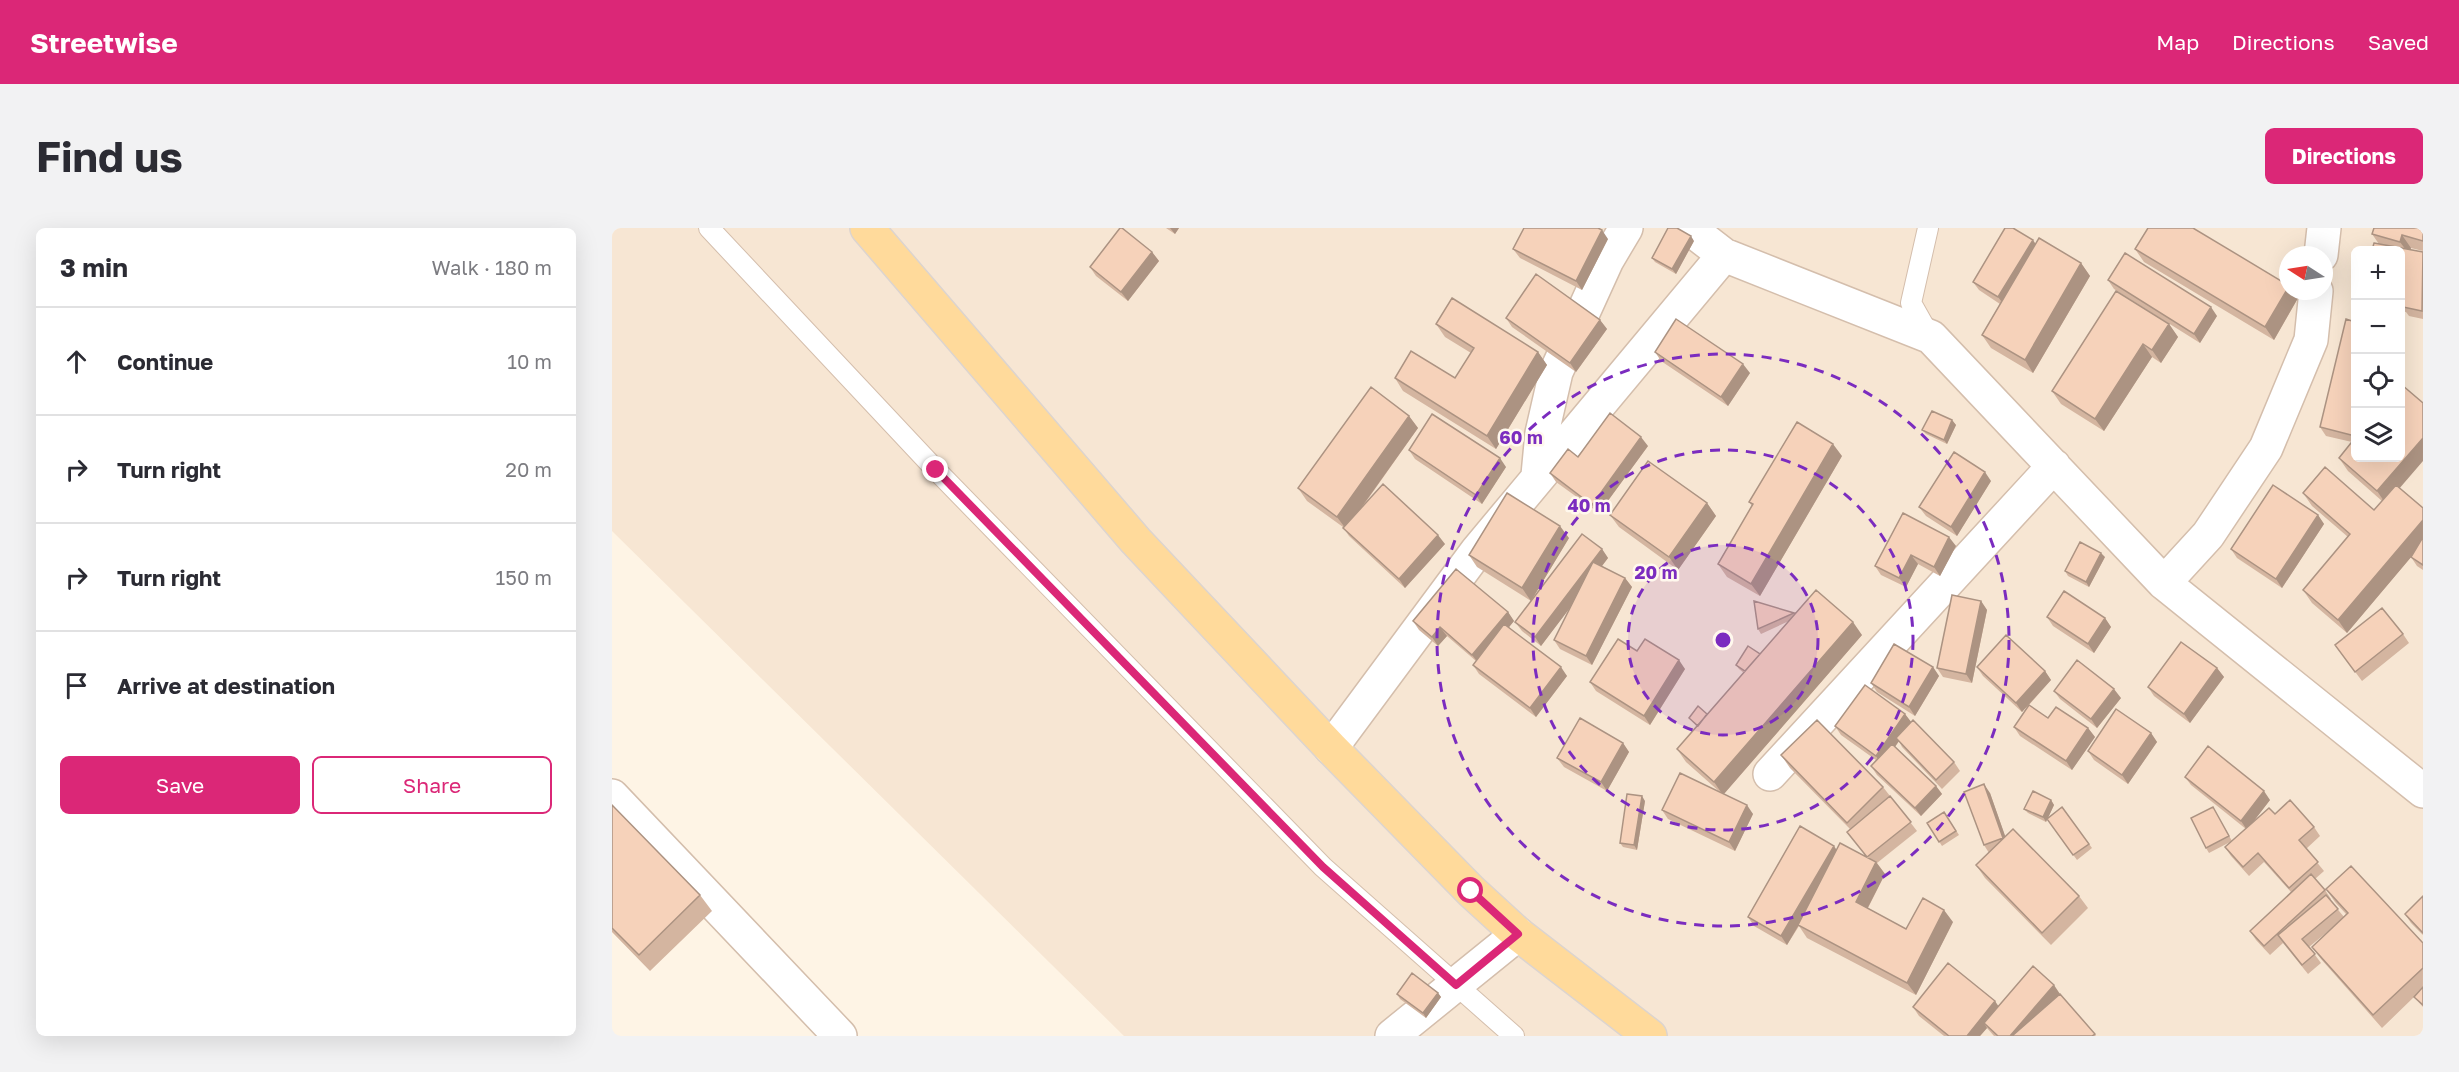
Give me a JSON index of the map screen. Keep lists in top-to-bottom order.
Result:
{
  "north": "left",
  "page": {
    "header": "Streetwise",
    "nav": ["Map", "Directions", "Saved"],
    "buttons": [
      "Directions",
      ["Save", "Share"]
    ],
    "title": "Find us",
    "heading": ["3 min", "Walk · 180 m"],
    "map_buttons": ["+", "−"],
    "list": [
      ["Continue", "10 m"],
      ["Turn right", "20 m"],
      ["Turn right", "150 m"],
      "Arrive at destination"
    ]
  },
  "rings": ["60 m", "40 m", "20 m"]
}
